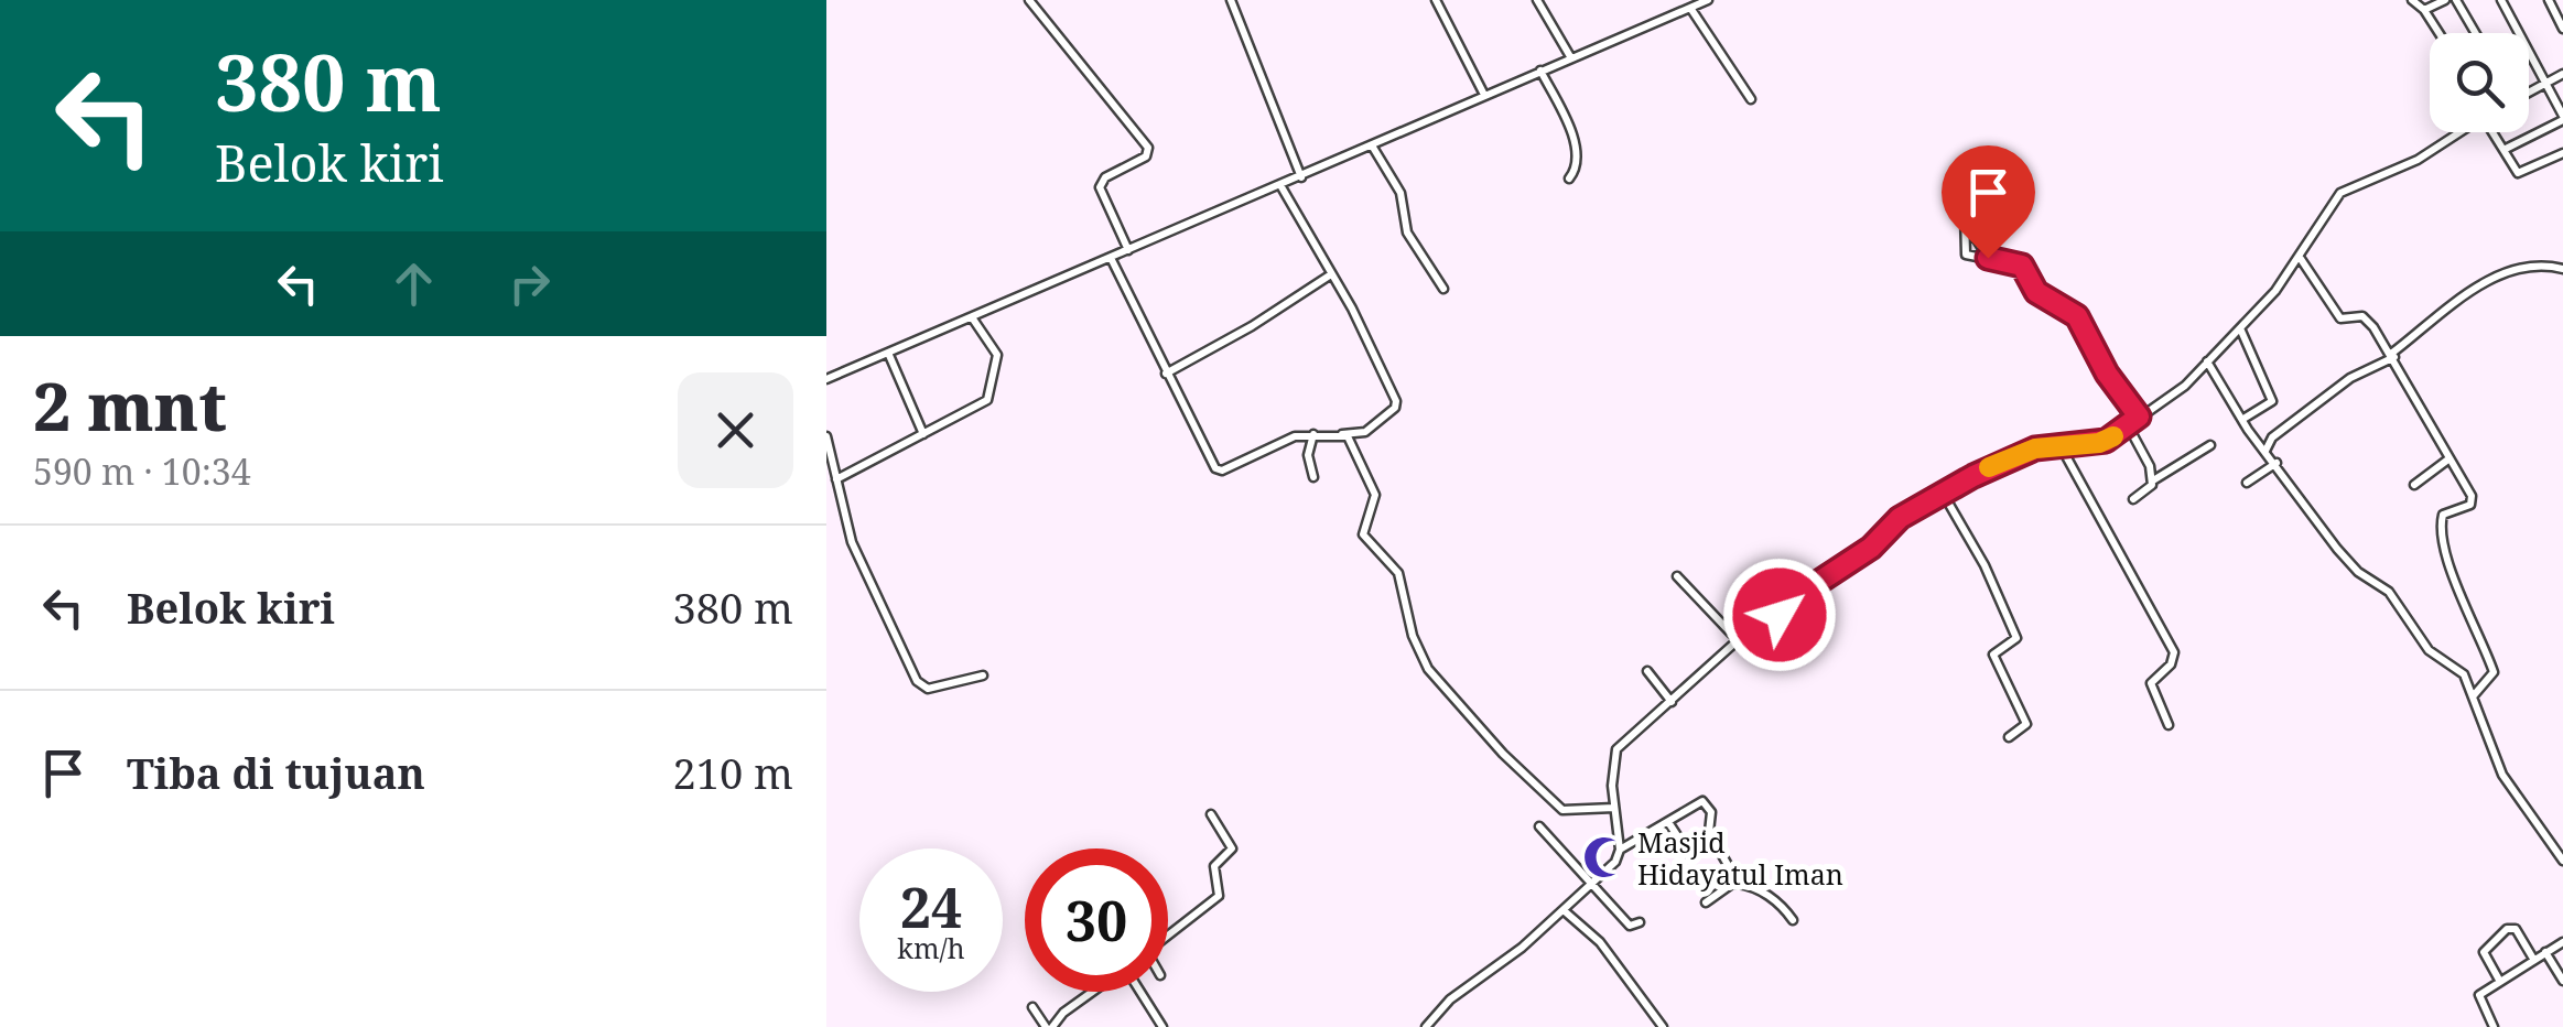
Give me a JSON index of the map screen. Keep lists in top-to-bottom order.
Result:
{
  "places": {
    "mosque": ["Masjid Hidayatul Iman"]
  },
  "page": {
    "turn": ["380 m", "Belok kiri"],
    "heading": ["2 mnt", "590 m · 10:34"],
    "list": [
      {
        "name": "Belok kiri",
        "value": "380 m"
      },
      {
        "name": "Tiba di tujuan",
        "value": "210 m"
      }
    ],
    "speed": "24 km/h",
    "limit": "30"
  }
}
